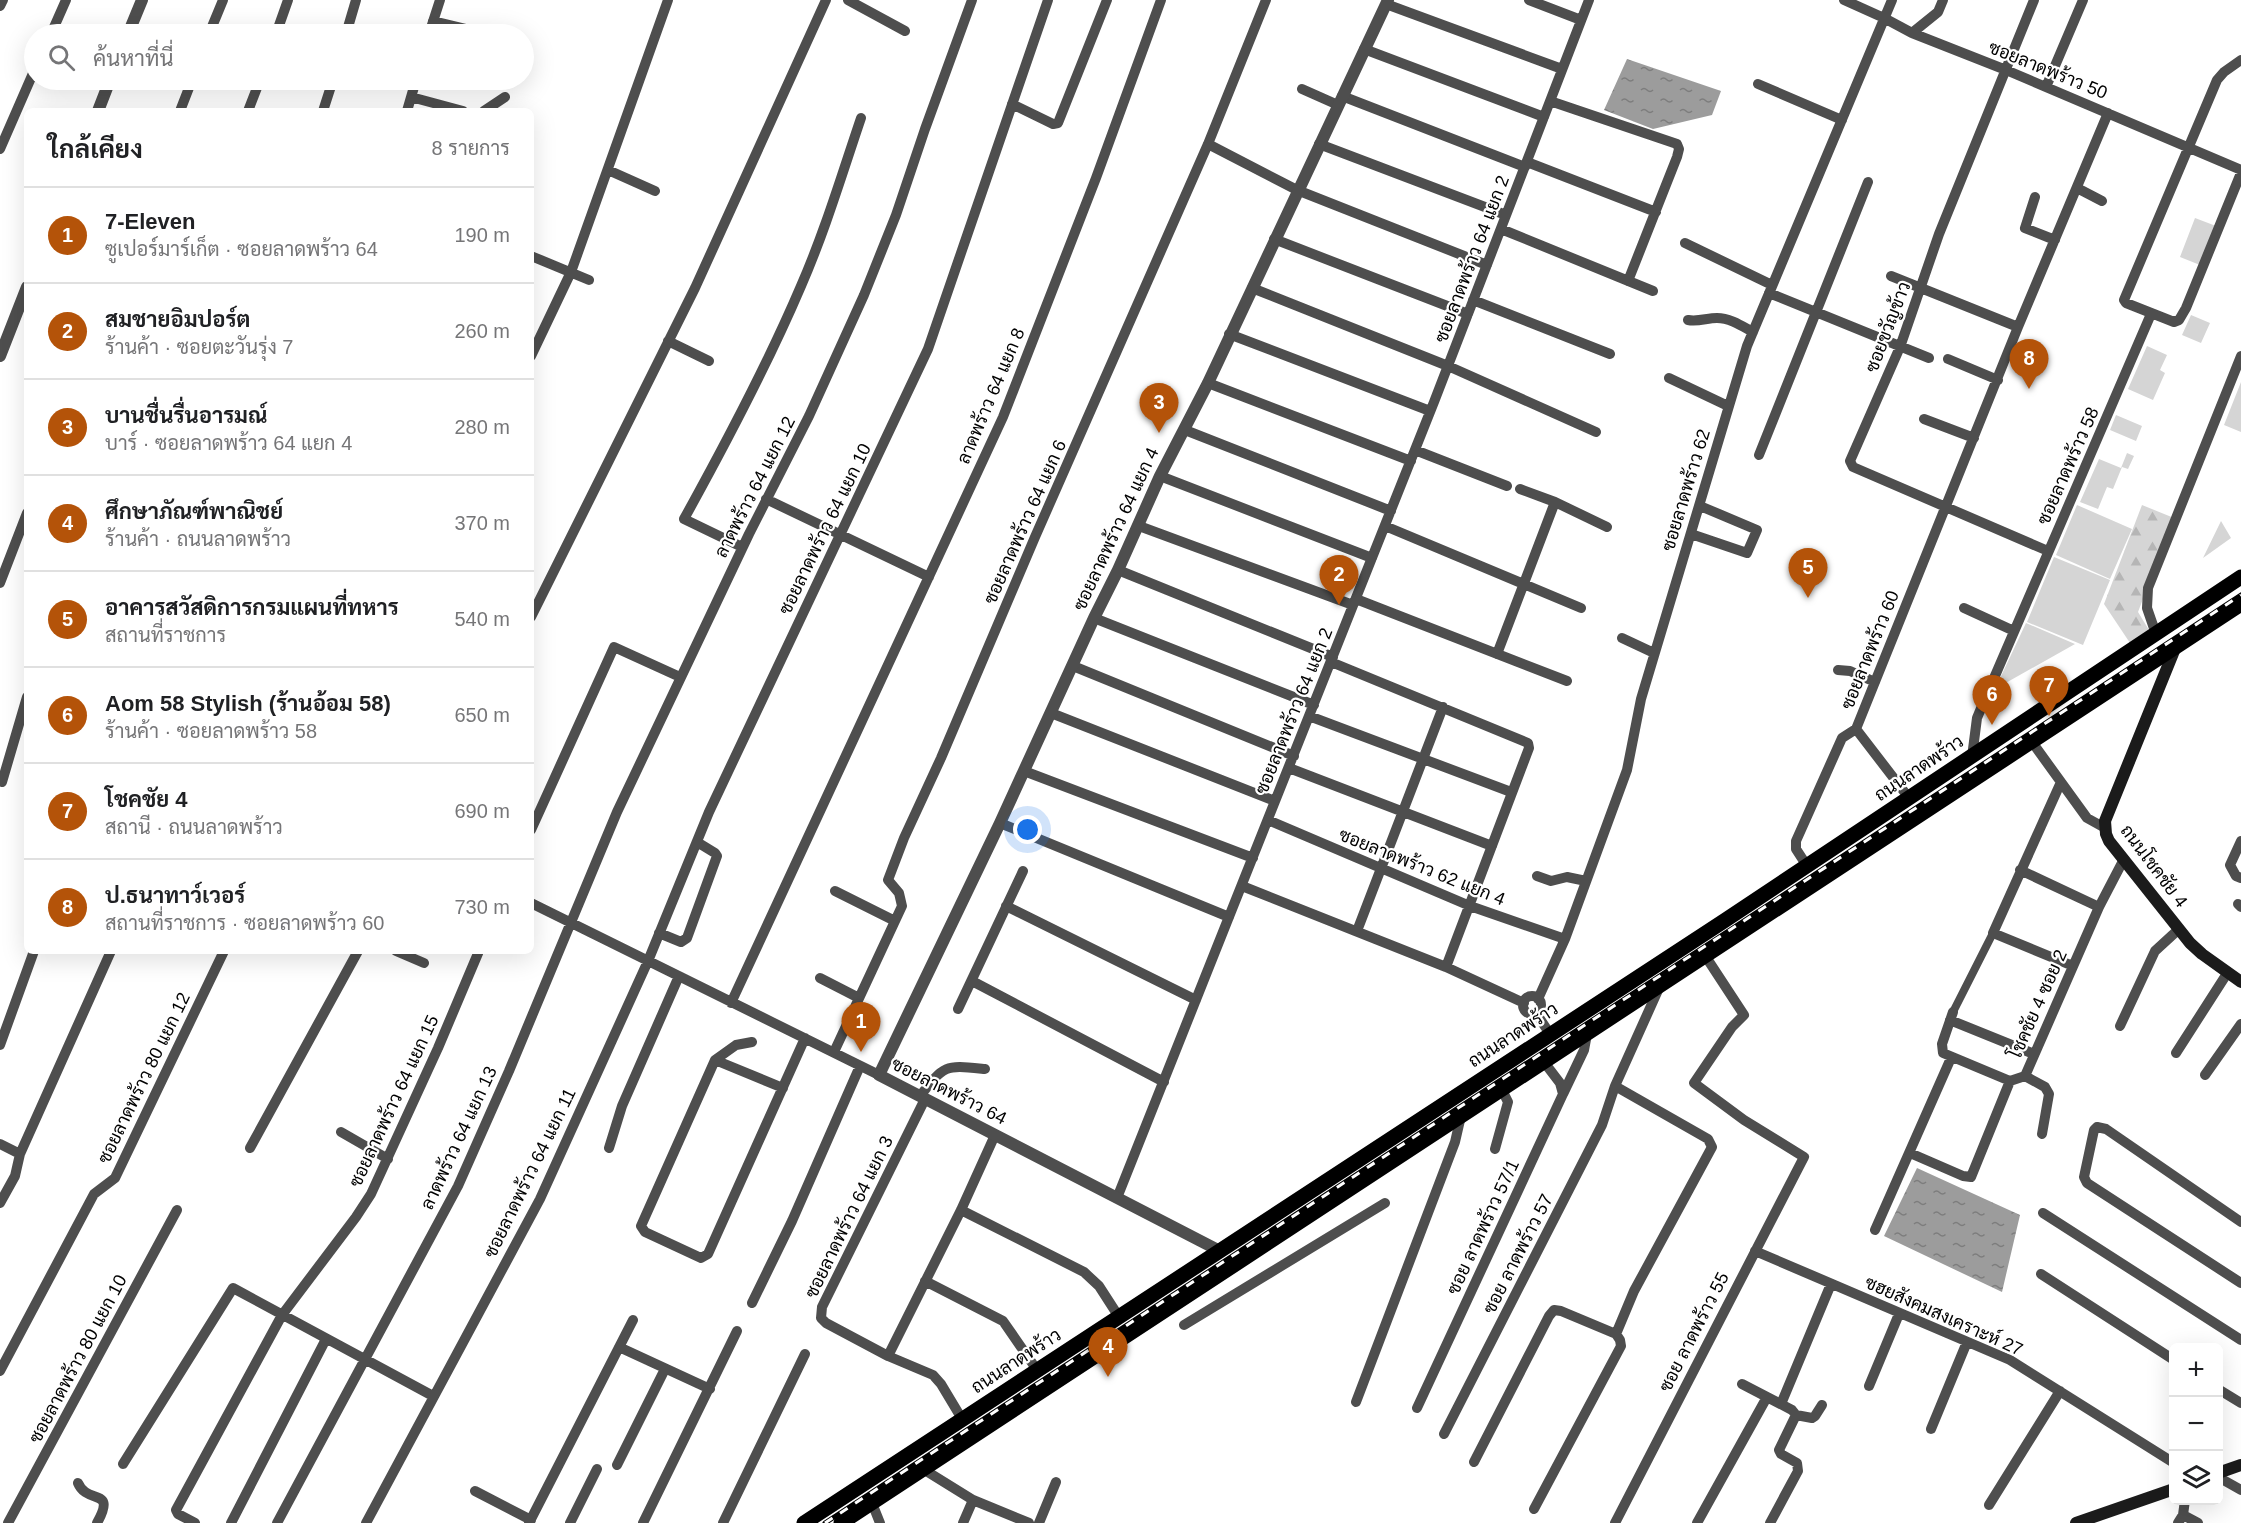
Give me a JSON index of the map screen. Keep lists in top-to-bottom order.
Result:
{
  "streets": {
    "main road": ["ถนนลาดพร้าว", "ถนนโชคชัย 4"],
    "street": [
      "ซอยลาดพร้าว 50",
      "ซอยลาดพร้าว 64 แยก 2",
      "ซอยขวัญข้าว",
      "ลาดพร้าว 64 แยก 8",
      "ซอยลาดพร้าว 58",
      "ลาดพร้าว 64 แยก 12",
      "ซอยลาดพร้าว 62",
      "ซอยลาดพร้าว 64 แยก 6",
      "ซอยลาดพร้าว 64 แยก 10",
      "ซอยลาดพร้าว 64 แยก 4",
      "ซอยลาดพร้าว 60",
      "ซอยลาดพร้าว 62 แยก 4",
      "โชคชัย 4 ซอย 2",
      "ซอยลาดพร้าว 80 แยก 12",
      "ซอยลาดพร้าว 64",
      "ซอยลาดพร้าว 64 แยก 15",
      "ลาดพร้าว 64 แยก 13",
      "ซอยลาดพร้าว 64 แยก 11",
      "ซอยลาดพร้าว 64 แยก 3",
      "ซอย ลาดพร้าว 57/1",
      "ซอย ลาดพร้าว 57",
      "ซฮยสังคมสงเคราะห์ 27",
      "ซอย ลาดพร้าว 55",
      "ซอยลาดพร้าว 80 แยก 10"
    ]
  },
  "crossings": [
    ["ซอยลาดพร้าว 50", "ซอยขวัญข้าว"],
    ["ซอยลาดพร้าว 50", "ซอยลาดพร้าว 62"],
    ["ซอยลาดพร้าว 50", "ซอยลาดพร้าว 60"],
    ["ซอยลาดพร้าว 64 แยก 2", "ซอยลาดพร้าว 62 แยก 4"],
    ["ซอยลาดพร้าว 64 แยก 2", "ซอยลาดพร้าว 64"],
    ["ซอยขวัญข้าว", "ซอยลาดพร้าว 58"],
    ["ซอยขวัญข้าว", "ซอยลาดพร้าว 60"],
    ["ลาดพร้าว 64 แยก 8", "ซอยลาดพร้าว 64"],
    ["ซอยลาดพร้าว 58", "ถนนลาดพร้าว"],
    ["ลาดพร้าว 64 แยก 12", "ซอยลาดพร้าว 64"],
    ["ลาดพร้าว 64 แยก 12", "ลาดพร้าว 64 แยก 13"],
    ["ซอยลาดพร้าว 62", "ซอยลาดพร้าว 62 แยก 4"],
    ["ซอยลาดพร้าว 64 แยก 6", "ซอยลาดพร้าว 64"],
    ["ซอยลาดพร้าว 64 แยก 10", "ซอยลาดพร้าว 64"],
    ["ซอยลาดพร้าว 64 แยก 10", "ซอยลาดพร้าว 64 แยก 11"],
    ["ซอยลาดพร้าว 64 แยก 4", "ซอยลาดพร้าว 64"],
    ["ซอยลาดพร้าว 60", "ถนนลาดพร้าว"],
    ["ถนนลาดพร้าว", "ซอยลาดพร้าว 64"],
    ["ถนนลาดพร้าว", "ซอยลาดพร้าว 64 แยก 3"],
    ["ถนนโชคชัย 4", "โชคชัย 4 ซอย 2"],
    ["ซอยลาดพร้าว 64", "ลาดพร้าว 64 แยก 13"],
    ["ซอยลาดพร้าว 64", "ซอยลาดพร้าว 64 แยก 11"],
    ["ซอยลาดพร้าว 64", "ซอยลาดพร้าว 64 แยก 3"],
    ["ซฮยสังคมสงเคราะห์ 27", "ซอย ลาดพร้าว 55"]
  ],
  "page": {
    "search": "ค้นหาที่นี่",
    "heading": ["ใกล้เคียง", "8 รายการ"],
    "list": [
      {
        "mark": "1",
        "name": "7-Eleven",
        "note": "ซูเปอร์มาร์เก็ต · ซอยลาดพร้าว 64",
        "value": "190 m"
      },
      {
        "mark": "2",
        "name": "สมชายอิมปอร์ต",
        "note": "ร้านค้า · ซอยตะวันรุ่ง 7",
        "value": "260 m"
      },
      {
        "mark": "3",
        "name": "บานชื่นรื่นอารมณ์",
        "note": "บาร์ · ซอยลาดพร้าว 64 แยก 4",
        "value": "280 m"
      },
      {
        "mark": "4",
        "name": "ศึกษาภัณฑ์พาณิชย์",
        "note": "ร้านค้า · ถนนลาดพร้าว",
        "value": "370 m"
      },
      {
        "mark": "5",
        "name": "อาคารสวัสดิการกรมแผนที่ทหาร",
        "note": "สถานที่ราชการ",
        "value": "540 m"
      },
      {
        "mark": "6",
        "name": "Aom 58 Stylish (ร้านอ้อม 58)",
        "note": "ร้านค้า · ซอยลาดพร้าว 58",
        "value": "650 m"
      },
      {
        "mark": "7",
        "name": "โชคชัย 4",
        "note": "สถานี · ถนนลาดพร้าว",
        "value": "690 m"
      },
      {
        "mark": "8",
        "name": "ป.ธนาทาว์เวอร์",
        "note": "สถานที่ราชการ · ซอยลาดพร้าว 60",
        "value": "730 m"
      }
    ],
    "pins": [
      "8",
      "3",
      "5",
      "2",
      "7",
      "6",
      "1",
      "4"
    ],
    "map_buttons": ["+", "−"]
  }
}
